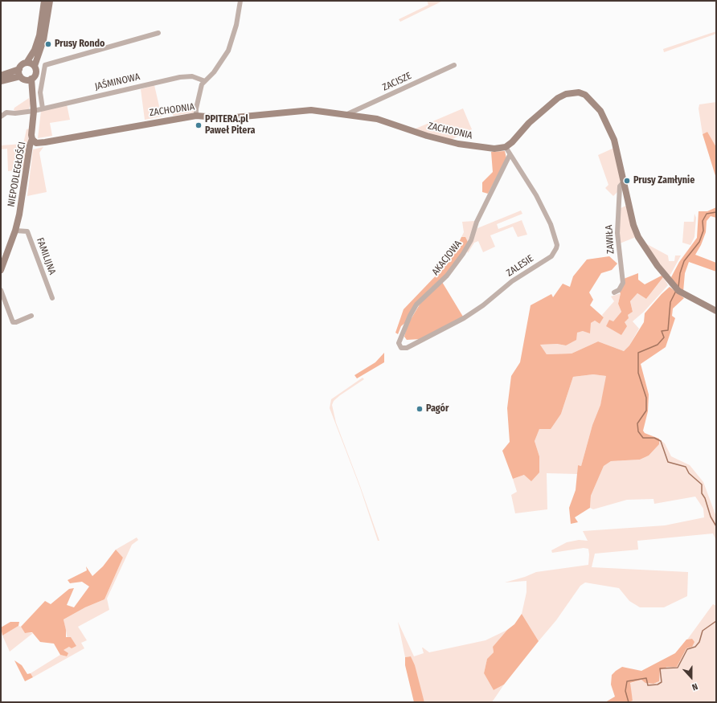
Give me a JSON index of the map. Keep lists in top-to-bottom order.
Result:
{
  "streets": {
    "street": [
      "JAŚMINOWA",
      "ZACISZE",
      "ZACHODNIA",
      "NIEPODLEGŁOŚCI",
      "ZAWIŁA",
      "FAMILIJNA",
      "AKACJOWA",
      "ZALESIE"
    ]
  },
  "crossings": [
    ["JAŚMINOWA", "NIEPODLEGŁOŚCI"],
    ["ZACISZE", "ZACHODNIA"],
    ["ZACHODNIA", "NIEPODLEGŁOŚCI"],
    ["ZACHODNIA", "ZALESIE"],
    ["NIEPODLEGŁOŚCI", "FAMILIJNA"],
    ["AKACJOWA", "ZALESIE"]
  ],
  "places": [
    "Prusy Rondo",
    "PPITERA.pl Paweł Pitera",
    "Prusy Zamłynie",
    "Pagór"
  ],
  "north": "bottom"
}
